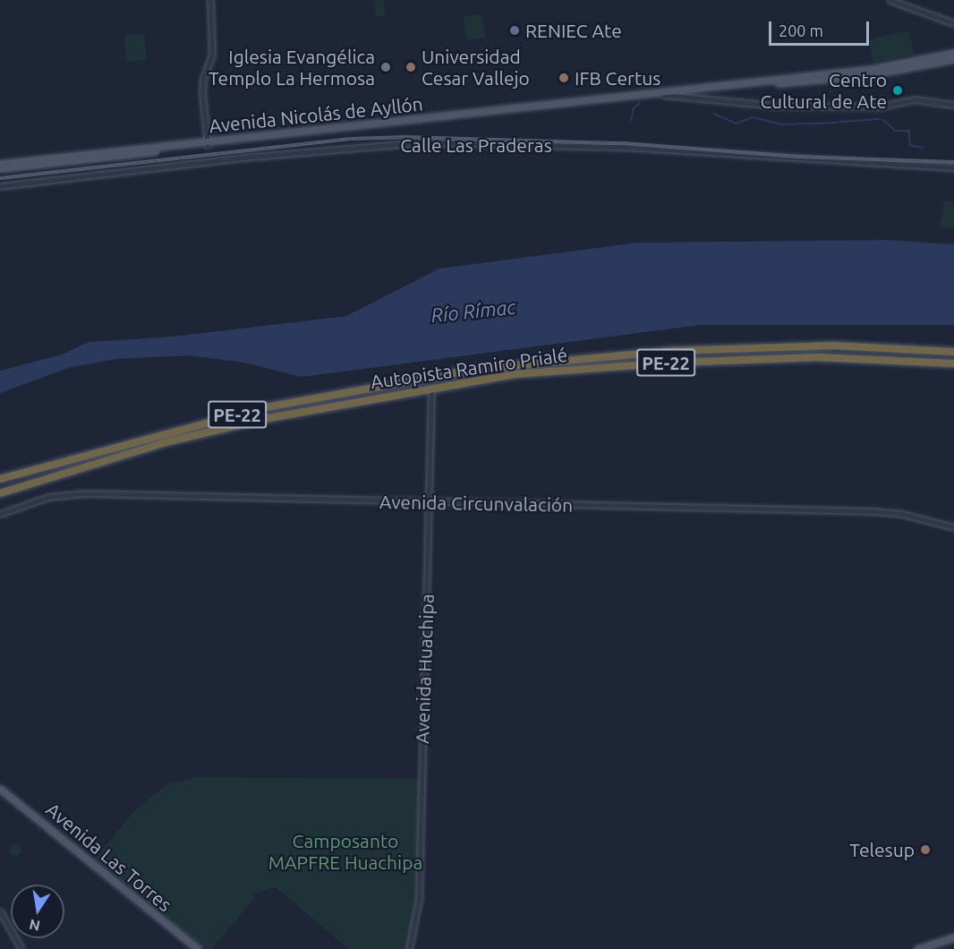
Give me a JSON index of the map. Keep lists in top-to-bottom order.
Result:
{
  "streets": {
    "highway": ["PE-22", "Autopista Ramiro Prialé"],
    "main road": ["Avenida Nicolás de Ayllón", "Avenida Las Torres"],
    "street": ["Calle Las Praderas", "Avenida Circunvalación", "Avenida Huachipa"]
  },
  "crossings": [
    ["Autopista Ramiro Prialé", "Avenida Huachipa"],
    ["Avenida Circunvalación", "Avenida Huachipa"]
  ],
  "water": ["Río Rímac"],
  "parks": ["Camposanto MAPFRE Huachipa"],
  "places": [
    "RENIEC Ate",
    "Iglesia Evangélica Templo La Hermosa",
    "Universidad Cesar Vallejo",
    "IFB Certus",
    "Centro Cultural de Ate",
    "Telesup"
  ],
  "scale_bar": "200 m",
  "north": "bottom"
}
